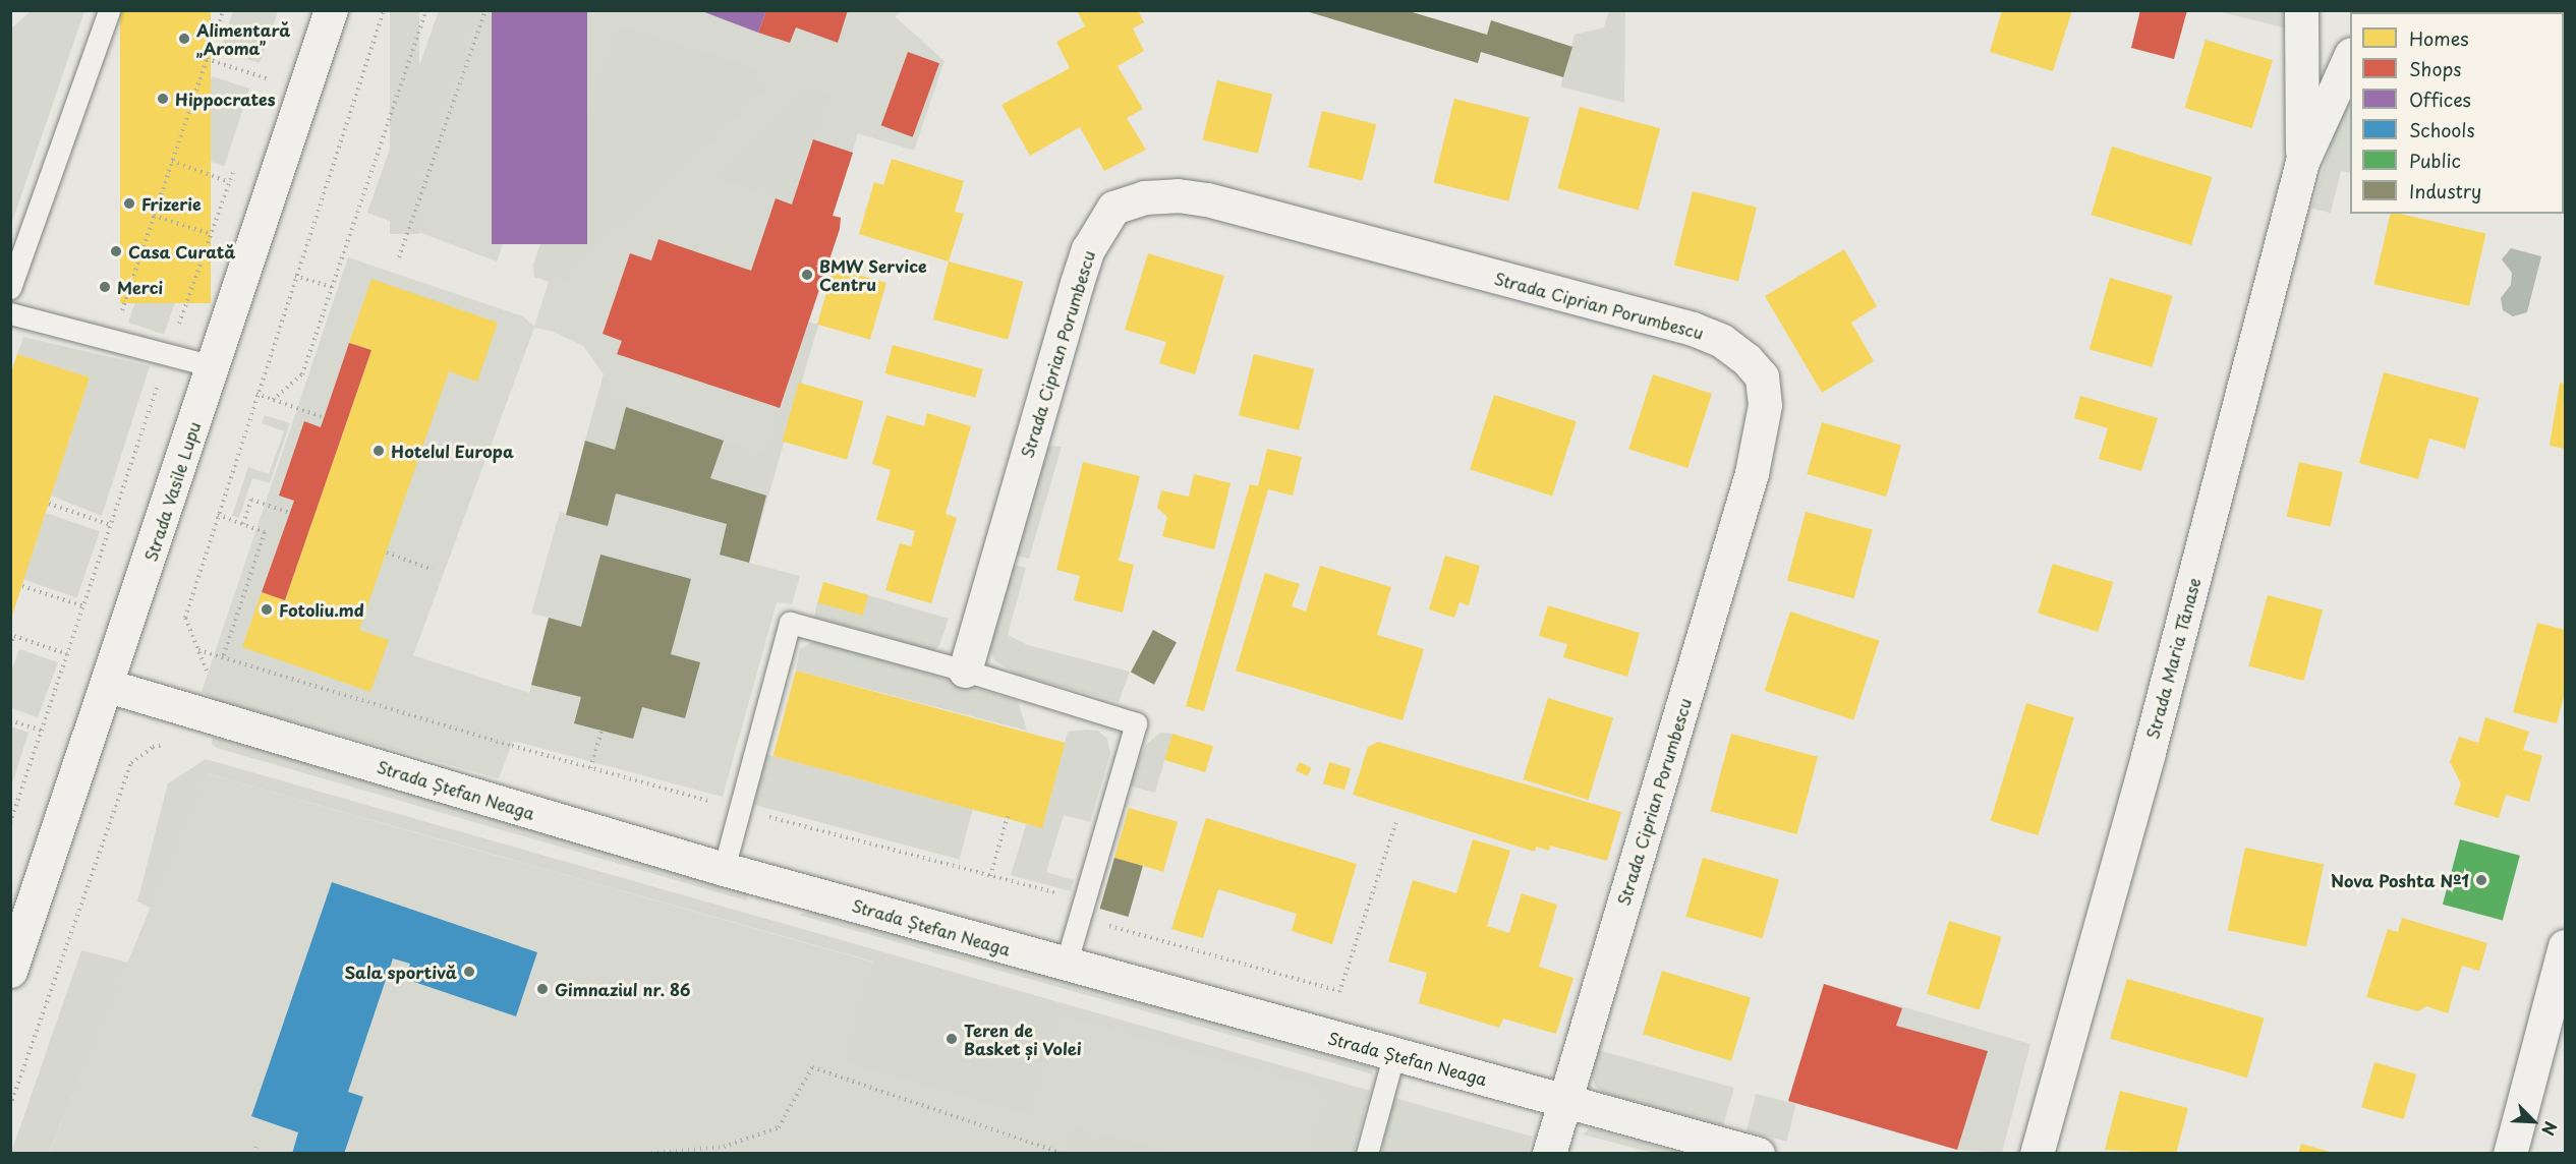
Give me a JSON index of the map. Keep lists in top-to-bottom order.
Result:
{
  "streets": {
    "street": [
      "Strada Ciprian Porumbescu",
      "Strada Vasile Lupu",
      "Strada Maria Tănase",
      "Strada Ștefan Neaga"
    ]
  },
  "crossings": [
    ["Strada Ciprian Porumbescu", "Strada Ștefan Neaga"],
    ["Strada Vasile Lupu", "Strada Ștefan Neaga"]
  ],
  "places": [
    "Alimentară „Aroma”",
    "Hippocrates",
    "Frizerie",
    "Casa Curată",
    "BMW Service Centru",
    "Merci",
    "Hotelul Europa",
    "Fotoliu.md",
    "Nova Poshta №1",
    "Sala sportivă",
    "Gimnaziul nr. 86",
    "Teren de Basket și Volei"
  ],
  "legend": [
    "Homes",
    "Shops",
    "Offices",
    "Schools",
    "Public",
    "Industry"
  ],
  "north": "bottom right"
}
